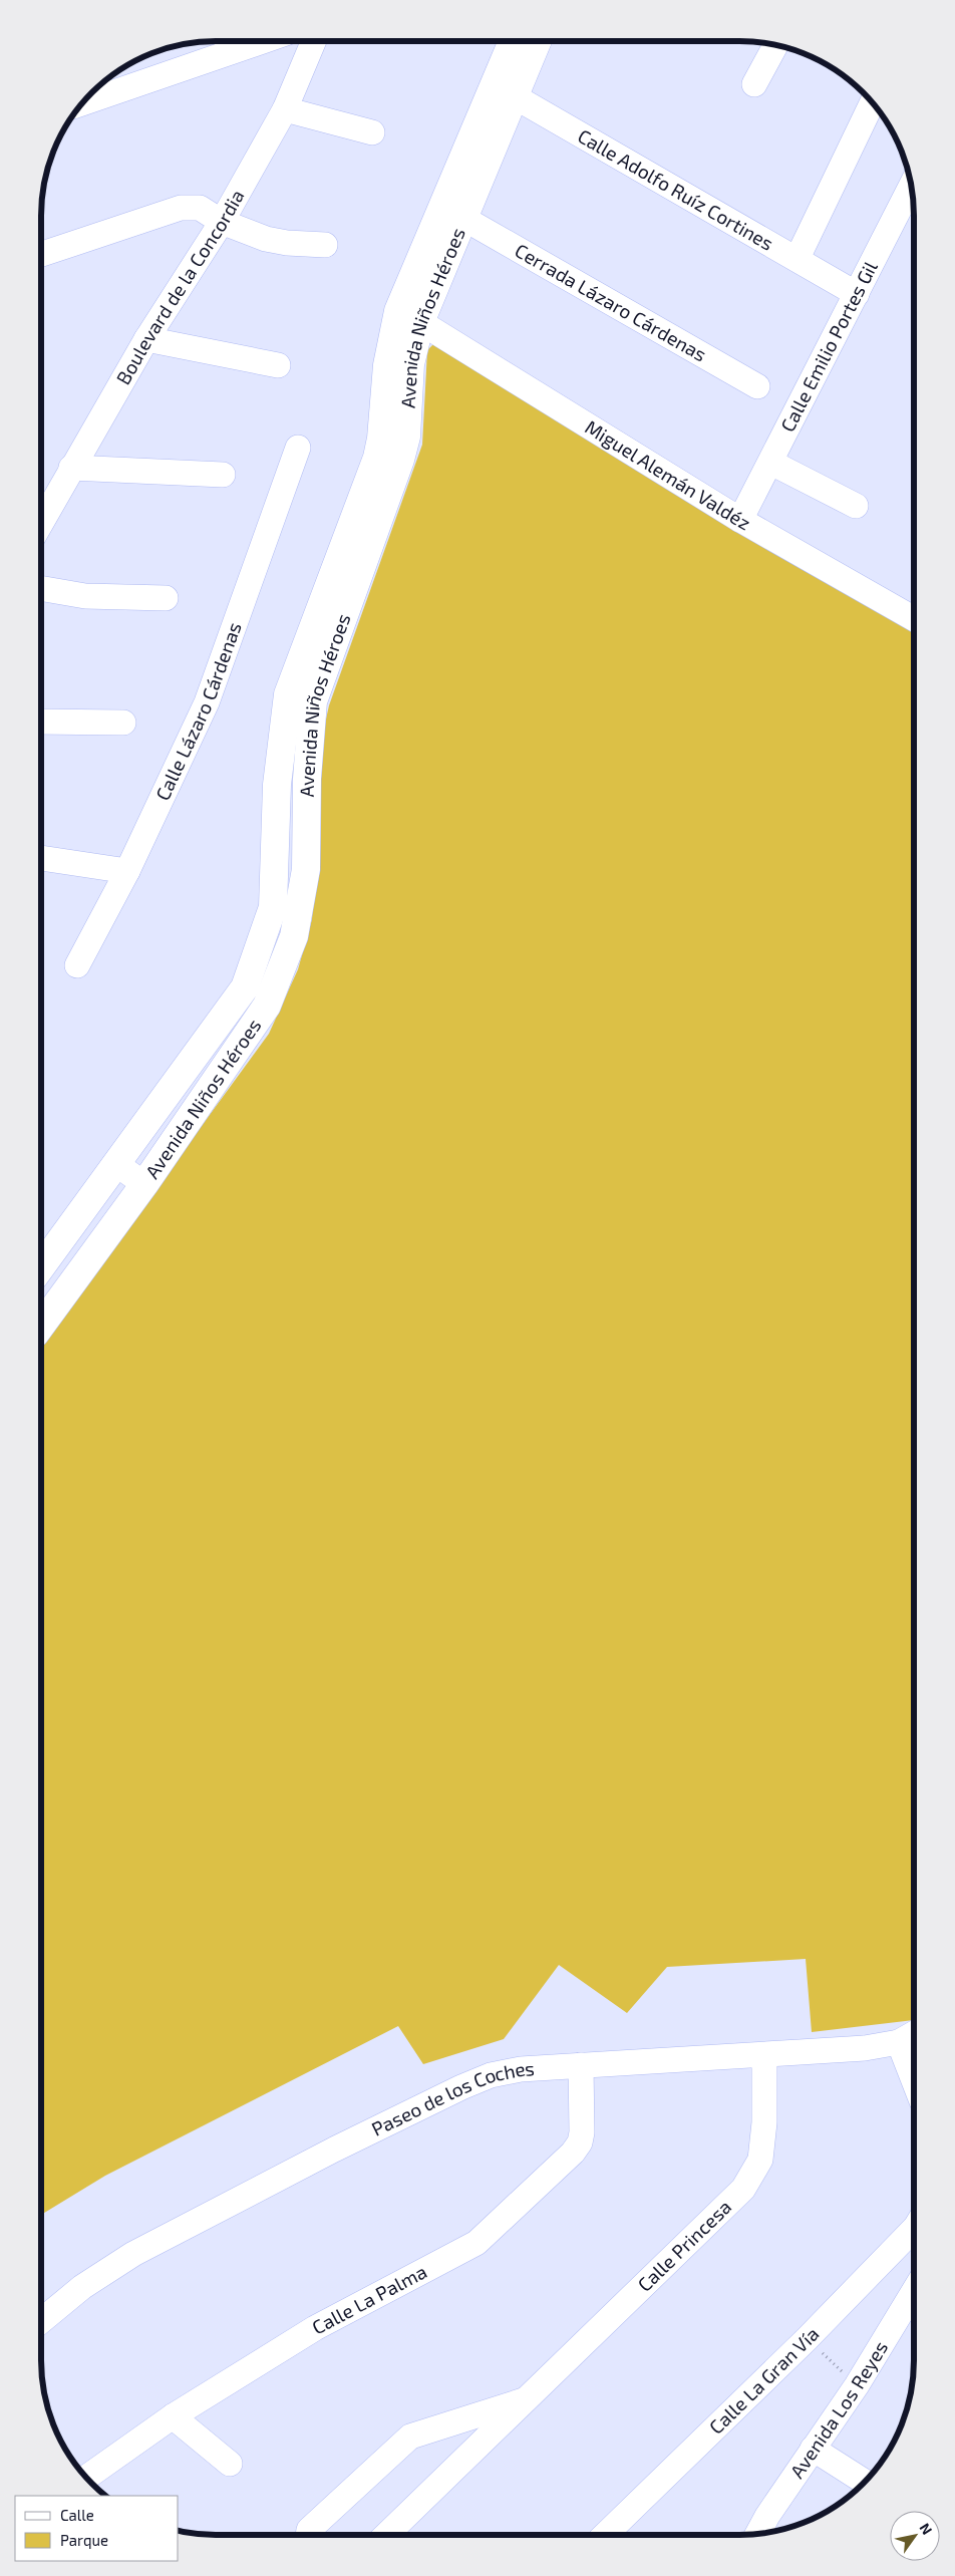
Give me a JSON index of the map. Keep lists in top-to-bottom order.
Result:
{
  "streets": {
    "main road": ["Avenida Niños Héroes"],
    "street": [
      "Calle Adolfo Ruíz Cortines",
      "Boulevard de la Concordia",
      "Cerrada Lázaro Cárdenas",
      "Calle Emilio Portes Gil",
      "Miguel Alemán Valdéz",
      "Calle Lázaro Cárdenas",
      "Paseo de los Coches",
      "Calle Princesa",
      "Calle La Palma",
      "Calle La Gran Vía",
      "Avenida Los Reyes"
    ]
  },
  "crossings": [
    ["Calle Adolfo Ruíz Cortines", "Avenida Niños Héroes"],
    ["Calle Adolfo Ruíz Cortines", "Calle Emilio Portes Gil"],
    ["Cerrada Lázaro Cárdenas", "Avenida Niños Héroes"],
    ["Avenida Niños Héroes", "Miguel Alemán Valdéz"],
    ["Calle Emilio Portes Gil", "Miguel Alemán Valdéz"],
    ["Paseo de los Coches", "Calle Princesa"],
    ["Paseo de los Coches", "Calle La Palma"]
  ],
  "legend": ["Calle", "Parque"],
  "north": "top right"
}
